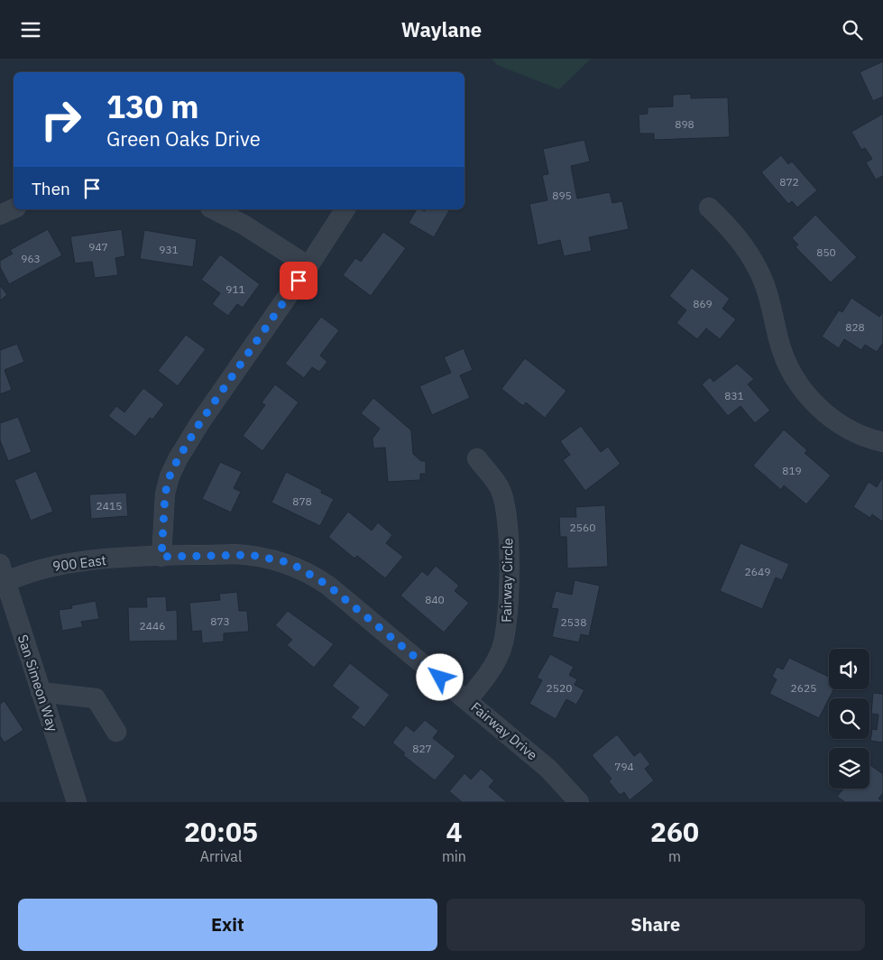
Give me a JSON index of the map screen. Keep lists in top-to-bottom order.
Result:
{
  "streets": {
    "street": [
      "900 East",
      "Fairway Circle",
      "San Simeon Way",
      "Fairway Drive"
    ]
  },
  "crossings": [
    ["900 East", "San Simeon Way"],
    ["900 East", "Fairway Drive"],
    ["Fairway Circle", "Fairway Drive"]
  ],
  "house_numbers": [
    "898",
    "872",
    "895",
    "947",
    "931",
    "850",
    "963",
    "911",
    "869",
    "828",
    "831",
    "819",
    "878",
    "2415",
    "2560",
    "2649",
    "840",
    "873",
    "2538",
    "2446",
    "2520",
    "2625",
    "827",
    "794"
  ],
  "page": {
    "header": "Waylane",
    "turn": ["130 m", "Green Oaks Drive"],
    "then": "Then",
    "eta": [
      "20:05",
      "Arrival",
      "4",
      "min",
      "260",
      "m"
    ],
    "buttons": ["Exit", "Share"]
  }
}
